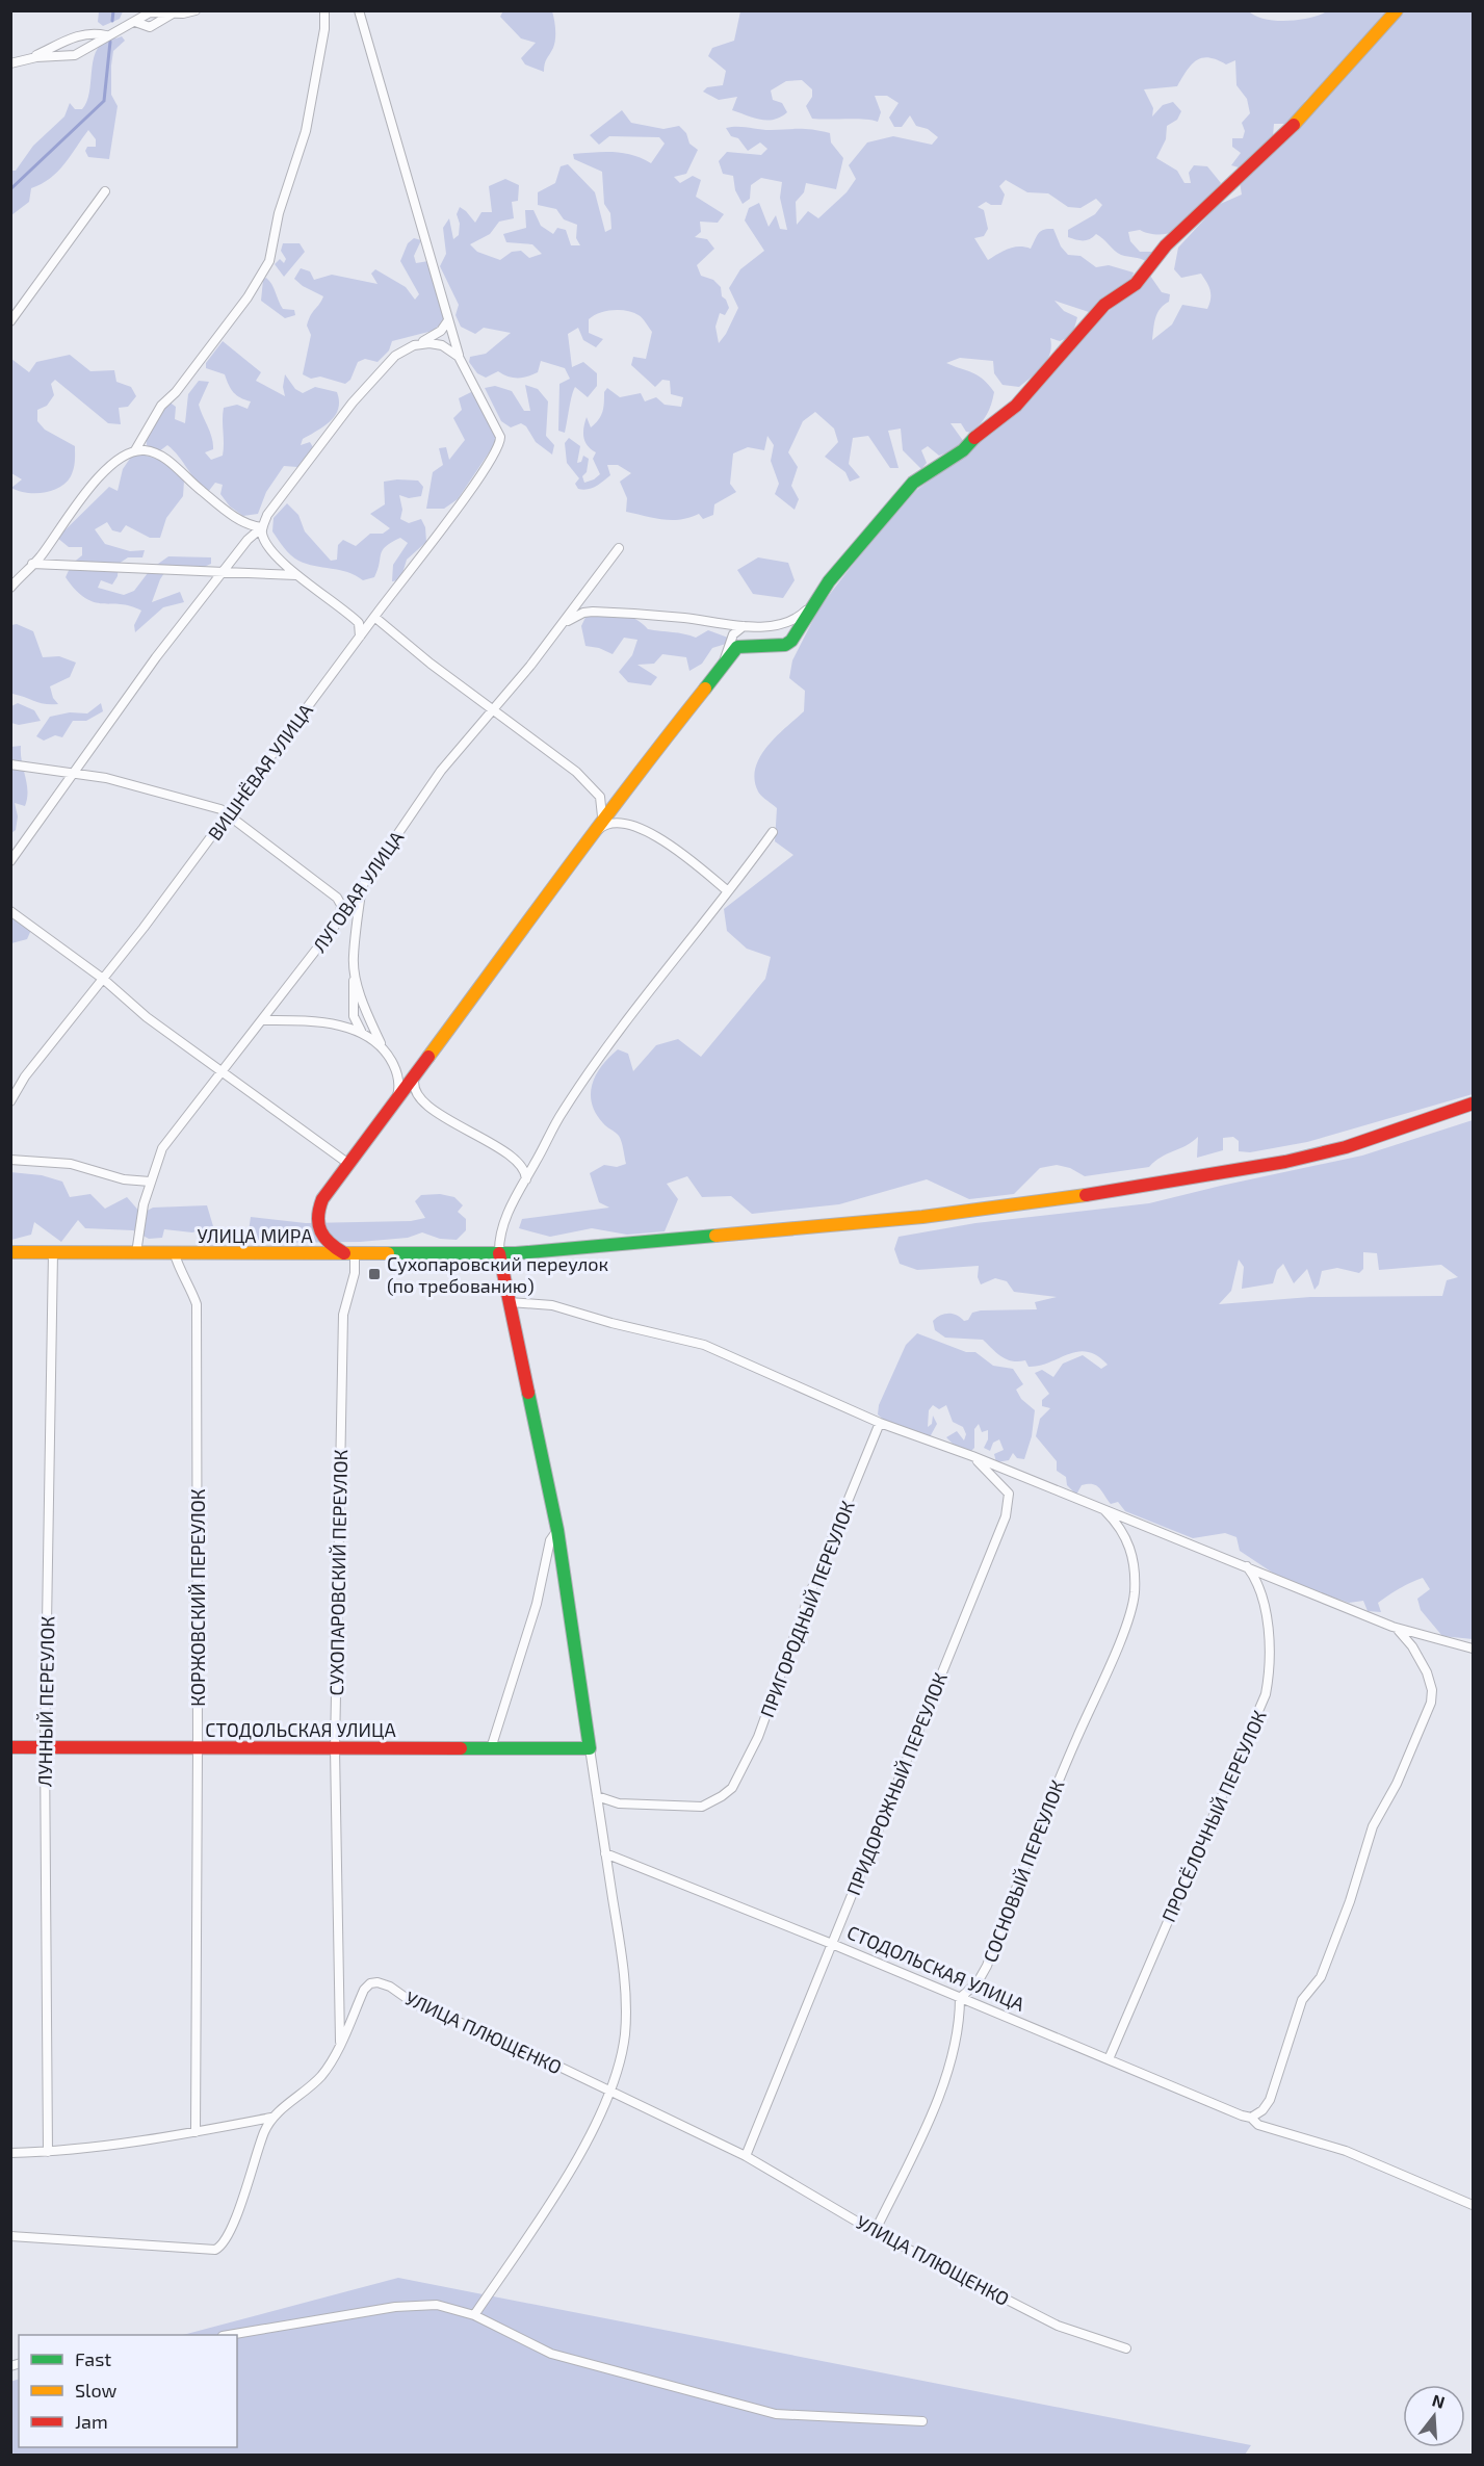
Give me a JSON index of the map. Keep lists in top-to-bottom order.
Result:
{
  "streets": {
    "street": [
      "ВИШНЁВАЯ УЛИЦА",
      "ЛУГОВАЯ УЛИЦА",
      "УЛИЦА МИРА",
      "СУХОПАРОВСКИЙ ПЕРЕУЛОК",
      "КОРЖОВСКИЙ ПЕРЕУЛОК",
      "ПРИГОРОДНЫЙ ПЕРЕУЛОК",
      "ЛУННЫЙ ПЕРЕУЛОК",
      "СТОДОЛЬСКАЯ УЛИЦА",
      "ПРИДОРОЖНЫЙ ПЕРЕУЛОК",
      "ПРОСЁЛОЧНЫЙ ПЕРЕУЛОК",
      "СОСНОВЫЙ ПЕРЕУЛОК",
      "УЛИЦА ПЛЮЩЕНКО"
    ]
  },
  "crossings": [
    ["ЛУГОВАЯ УЛИЦА", "УЛИЦА МИРА"],
    ["УЛИЦА МИРА", "СУХОПАРОВСКИЙ ПЕРЕУЛОК"],
    ["УЛИЦА МИРА", "КОРЖОВСКИЙ ПЕРЕУЛОК"],
    ["УЛИЦА МИРА", "ЛУННЫЙ ПЕРЕУЛОК"],
    ["СУХОПАРОВСКИЙ ПЕРЕУЛОК", "СТОДОЛЬСКАЯ УЛИЦА"],
    ["СУХОПАРОВСКИЙ ПЕРЕУЛОК", "УЛИЦА ПЛЮЩЕНКО"],
    ["КОРЖОВСКИЙ ПЕРЕУЛОК", "СТОДОЛЬСКАЯ УЛИЦА"],
    ["ЛУННЫЙ ПЕРЕУЛОК", "СТОДОЛЬСКАЯ УЛИЦА"],
    ["СТОДОЛЬСКАЯ УЛИЦА", "ПРИДОРОЖНЫЙ ПЕРЕУЛОК"],
    ["СТОДОЛЬСКАЯ УЛИЦА", "ПРОСЁЛОЧНЫЙ ПЕРЕУЛОК"],
    ["СТОДОЛЬСКАЯ УЛИЦА", "СОСНОВЫЙ ПЕРЕУЛОК"],
    ["ПРИДОРОЖНЫЙ ПЕРЕУЛОК", "УЛИЦА ПЛЮЩЕНКО"]
  ],
  "places": {
    "transit": ["Сухопаровский переулок (по требованию)"]
  },
  "legend": ["Fast", "Slow", "Jam"],
  "north": "top"
}
